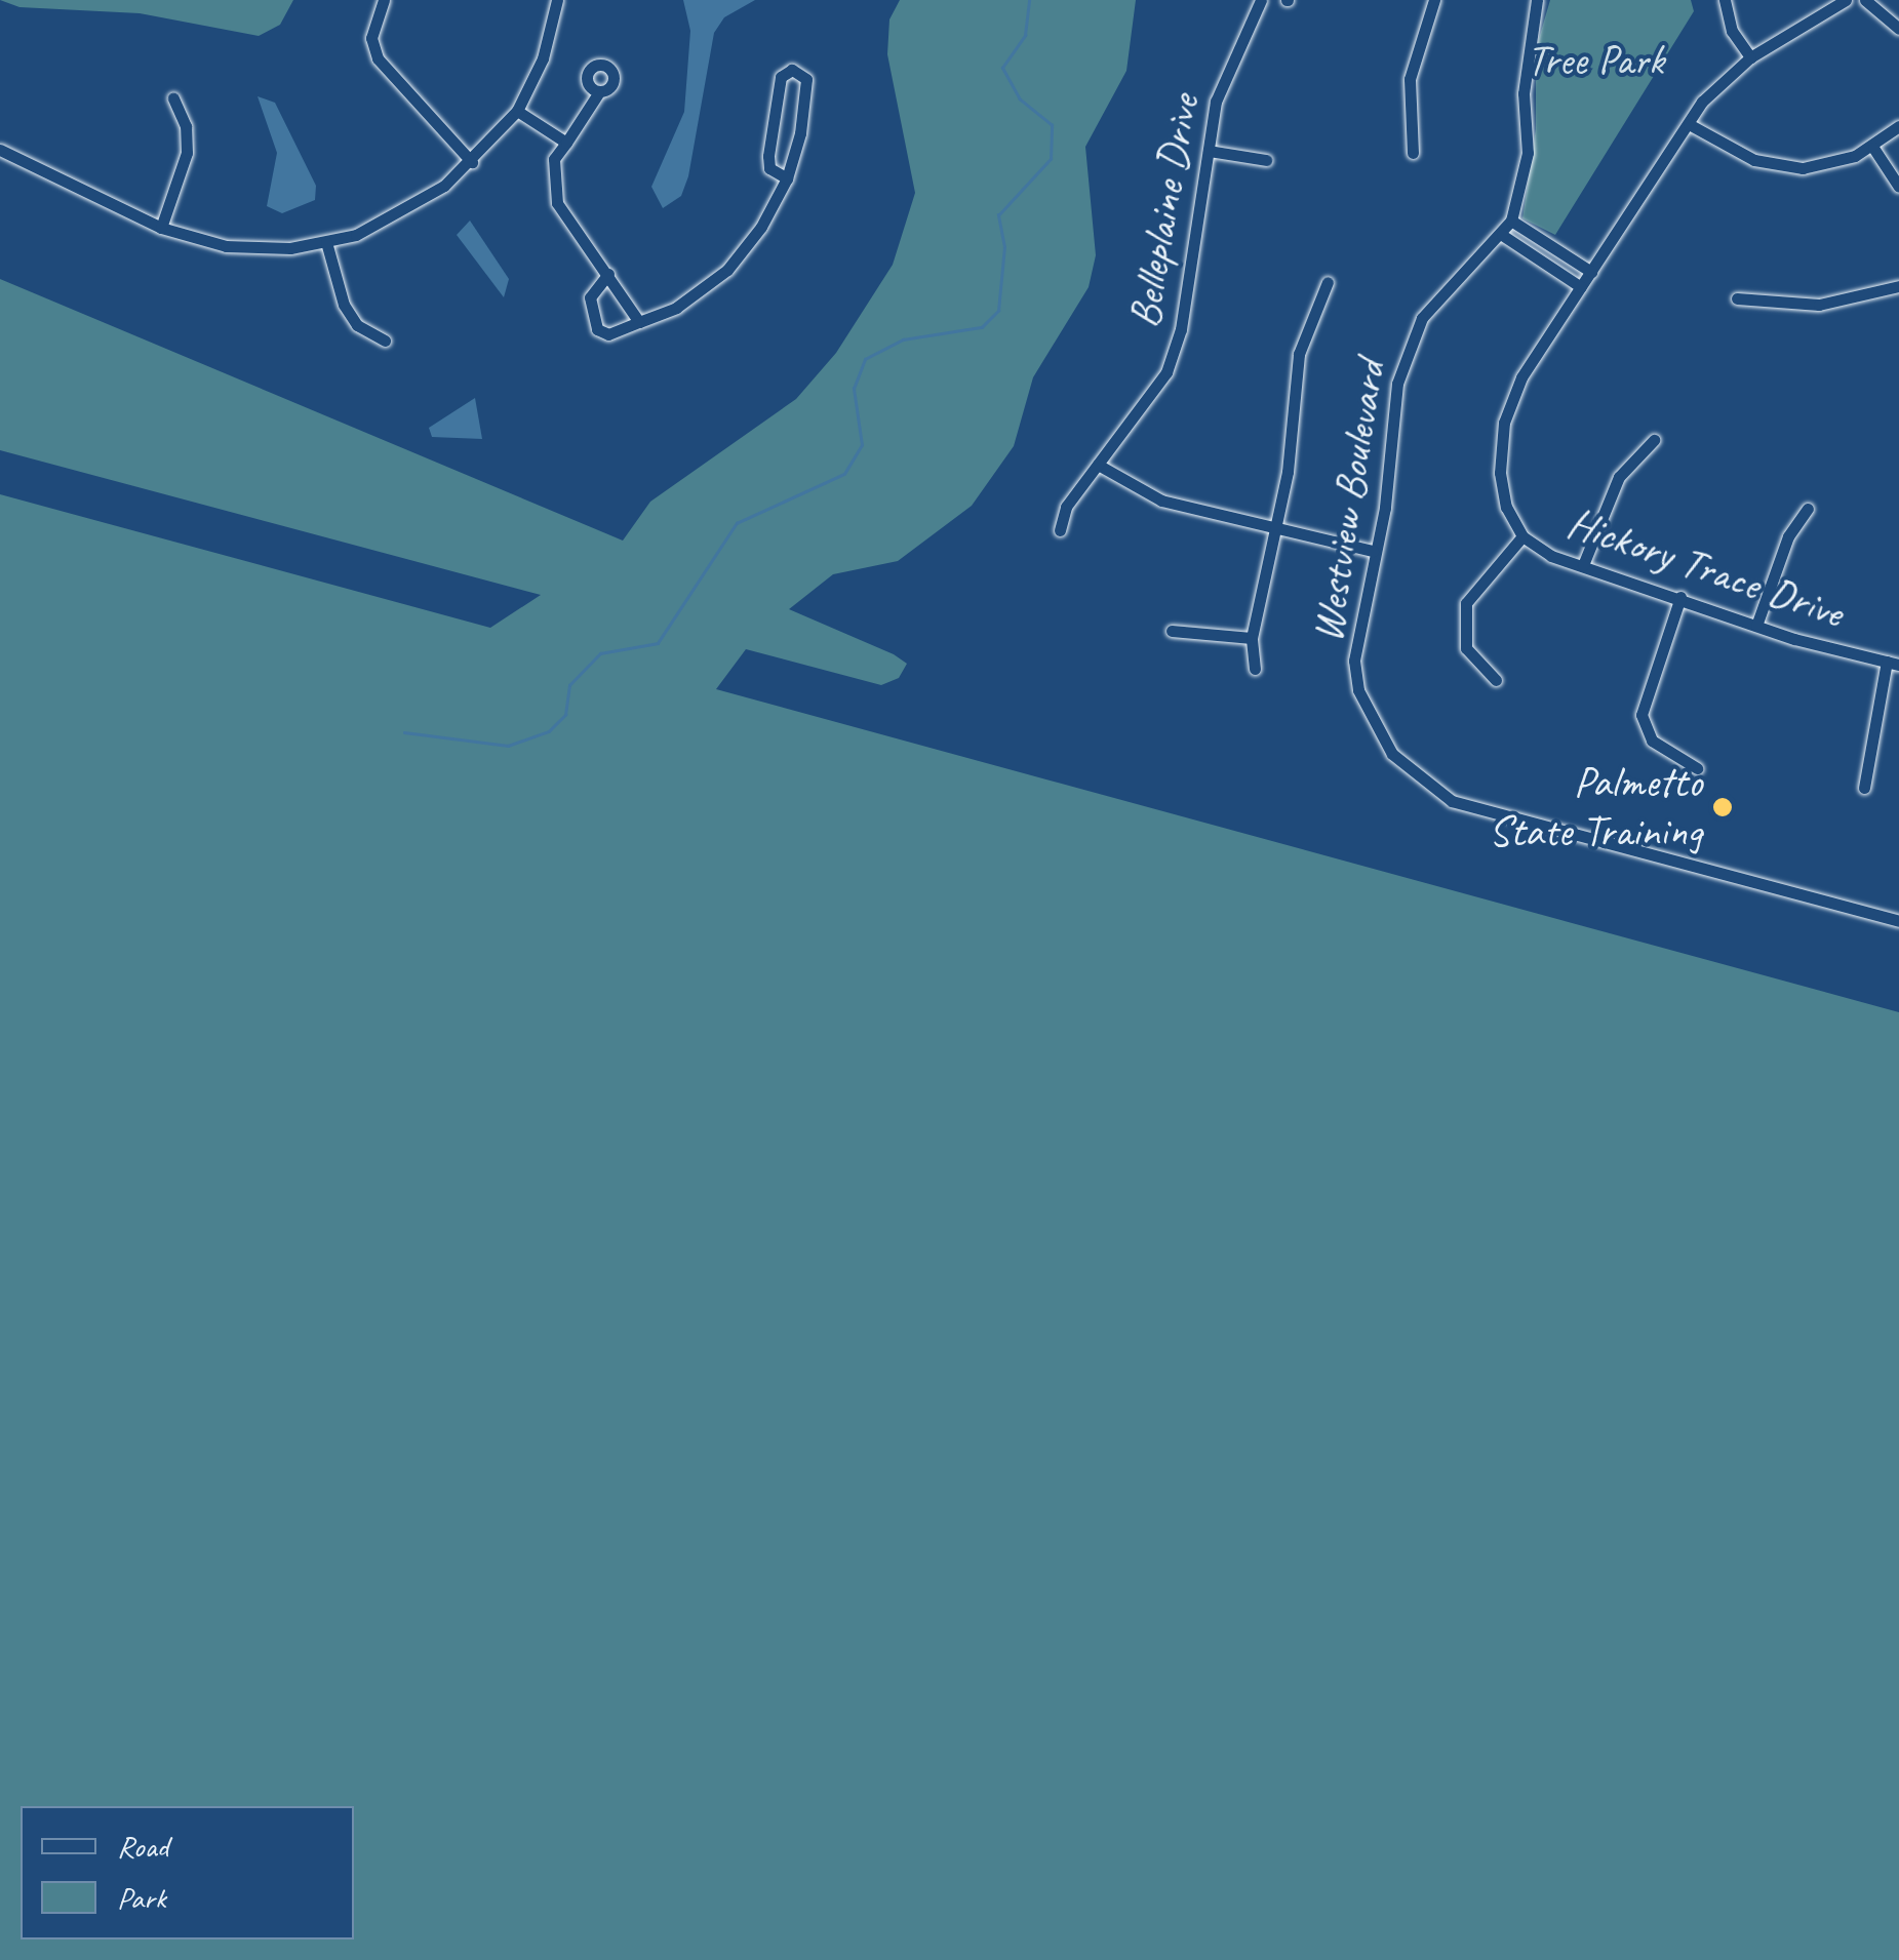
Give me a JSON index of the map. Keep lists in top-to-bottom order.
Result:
{
  "streets": {
    "street": ["Belleplaine Drive", "Westview Boulevard", "Hickory Trace Drive"]
  },
  "parks": ["Tree Park"],
  "places": ["Palmetto State Training"],
  "legend": ["Road", "Park"]
}
